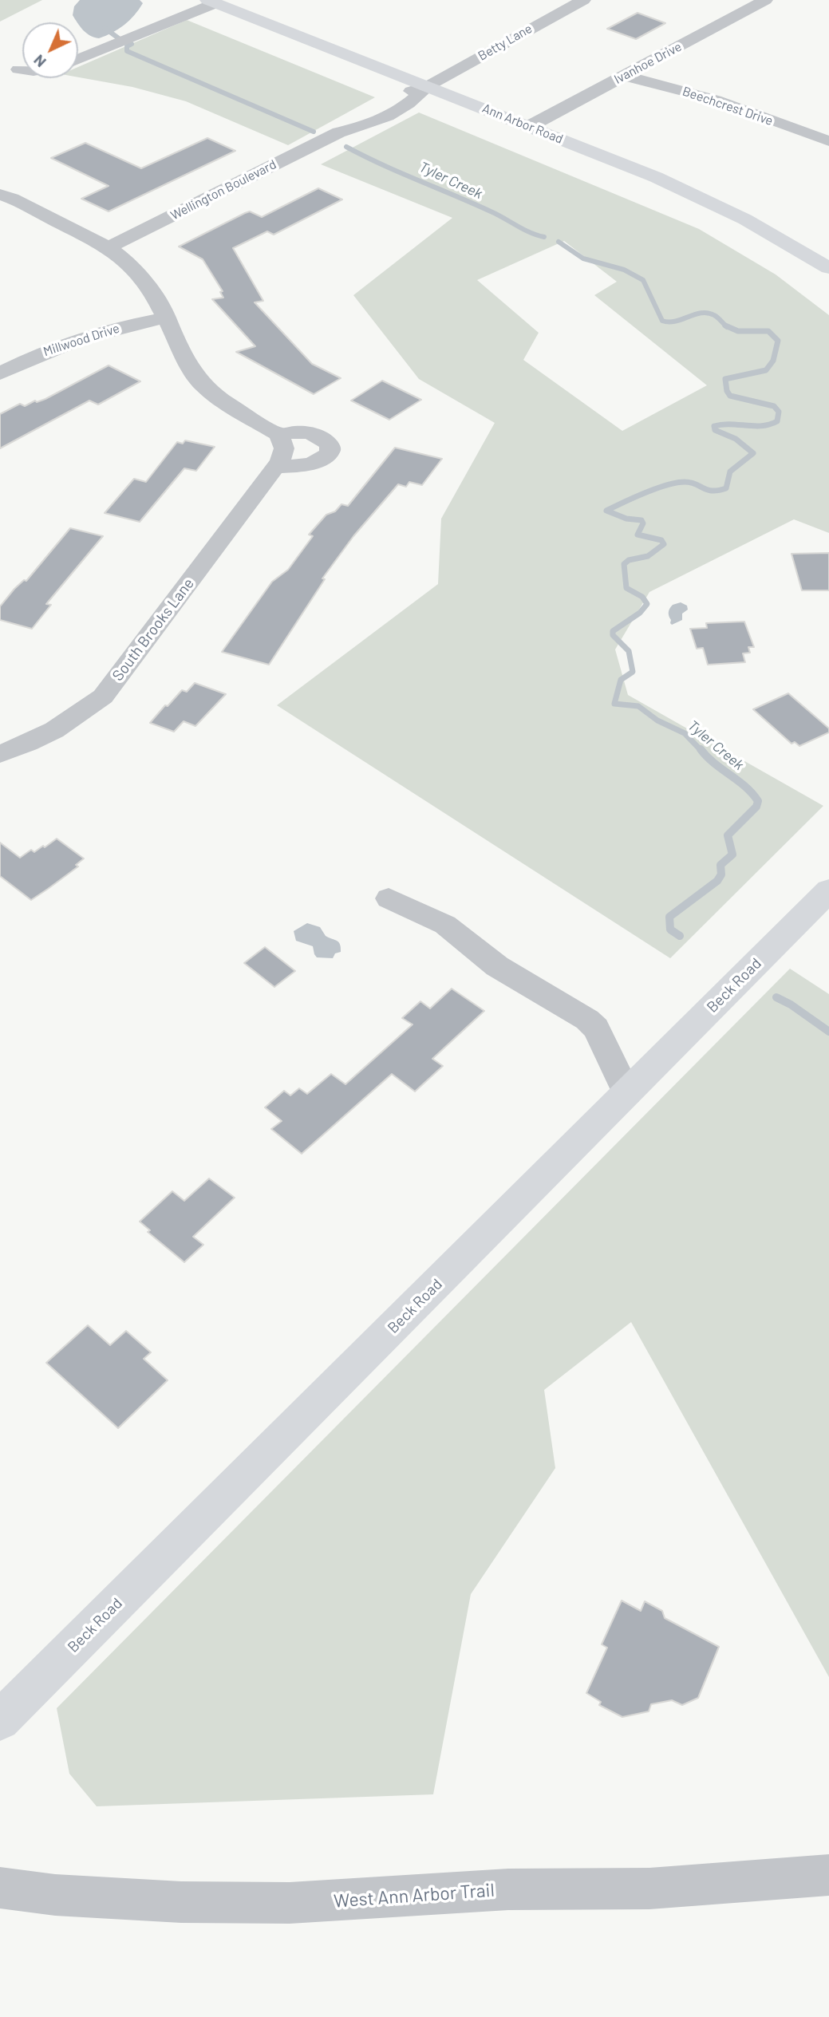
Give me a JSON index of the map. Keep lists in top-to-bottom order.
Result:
{
  "streets": {
    "main road": ["Ann Arbor Road", "Beck Road"],
    "street": [
      "Betty Lane",
      "Ivanhoe Drive",
      "Beechcrest Drive",
      "Wellington Boulevard",
      "Millwood Drive",
      "South Brooks Lane",
      "West Ann Arbor Trail"
    ]
  },
  "crossings": [
    ["Betty Lane", "Ann Arbor Road"],
    ["Betty Lane", "Wellington Boulevard"],
    ["Ivanhoe Drive", "Beechcrest Drive"],
    ["Ivanhoe Drive", "Ann Arbor Road"],
    ["Ann Arbor Road", "Wellington Boulevard"]
  ],
  "water": ["Tyler Creek"],
  "north": "bottom left"
}
